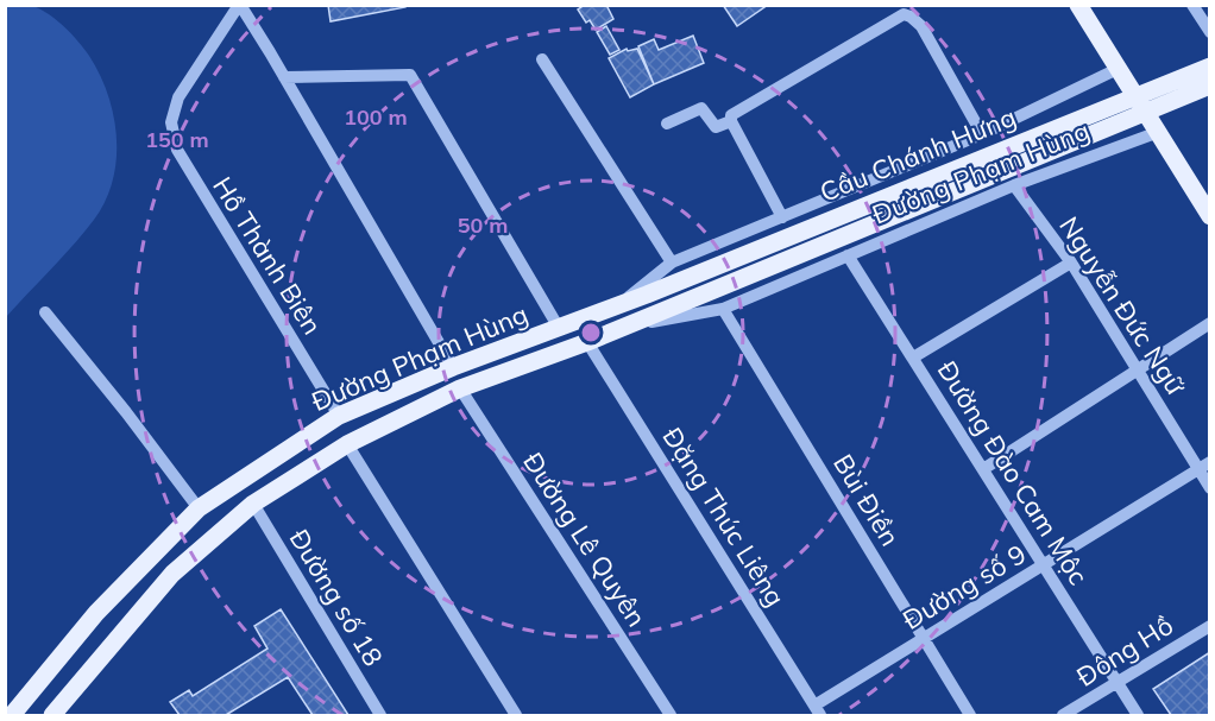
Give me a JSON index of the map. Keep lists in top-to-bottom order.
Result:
{
  "streets": {
    "main road": ["Cầu Chánh Hưng", "Đường Phạm Hùng"],
    "street": [
      "Hồ Thành Biên",
      "Nguyễn Đức Ngữ",
      "Đường Đào Cam Mộc",
      "Bùi Điền",
      "Đặng Thúc Liêng",
      "Đường Lê Quyên",
      "Đường số 9",
      "Đường số 18",
      "Đông Hồ"
    ]
  },
  "crossings": [
    ["Cầu Chánh Hưng", "Đường Phạm Hùng"],
    ["Đường Phạm Hùng", "Hồ Thành Biên"],
    ["Đường Phạm Hùng", "Nguyễn Đức Ngữ"],
    ["Đường Phạm Hùng", "Đường Đào Cam Mộc"],
    ["Đường Phạm Hùng", "Bùi Điền"],
    ["Đường Phạm Hùng", "Đặng Thúc Liêng"],
    ["Đường Phạm Hùng", "Đường Lê Quyên"],
    ["Đường Phạm Hùng", "Đường số 18"],
    ["Nguyễn Đức Ngữ", "Đường số 9"],
    ["Đường Đào Cam Mộc", "Đường số 9"],
    ["Đường Đào Cam Mộc", "Đông Hồ"],
    ["Bùi Điền", "Đường số 9"],
    ["Đặng Thúc Liêng", "Đường số 9"]
  ],
  "rings": ["100 m", "150 m", "50 m"]
}
